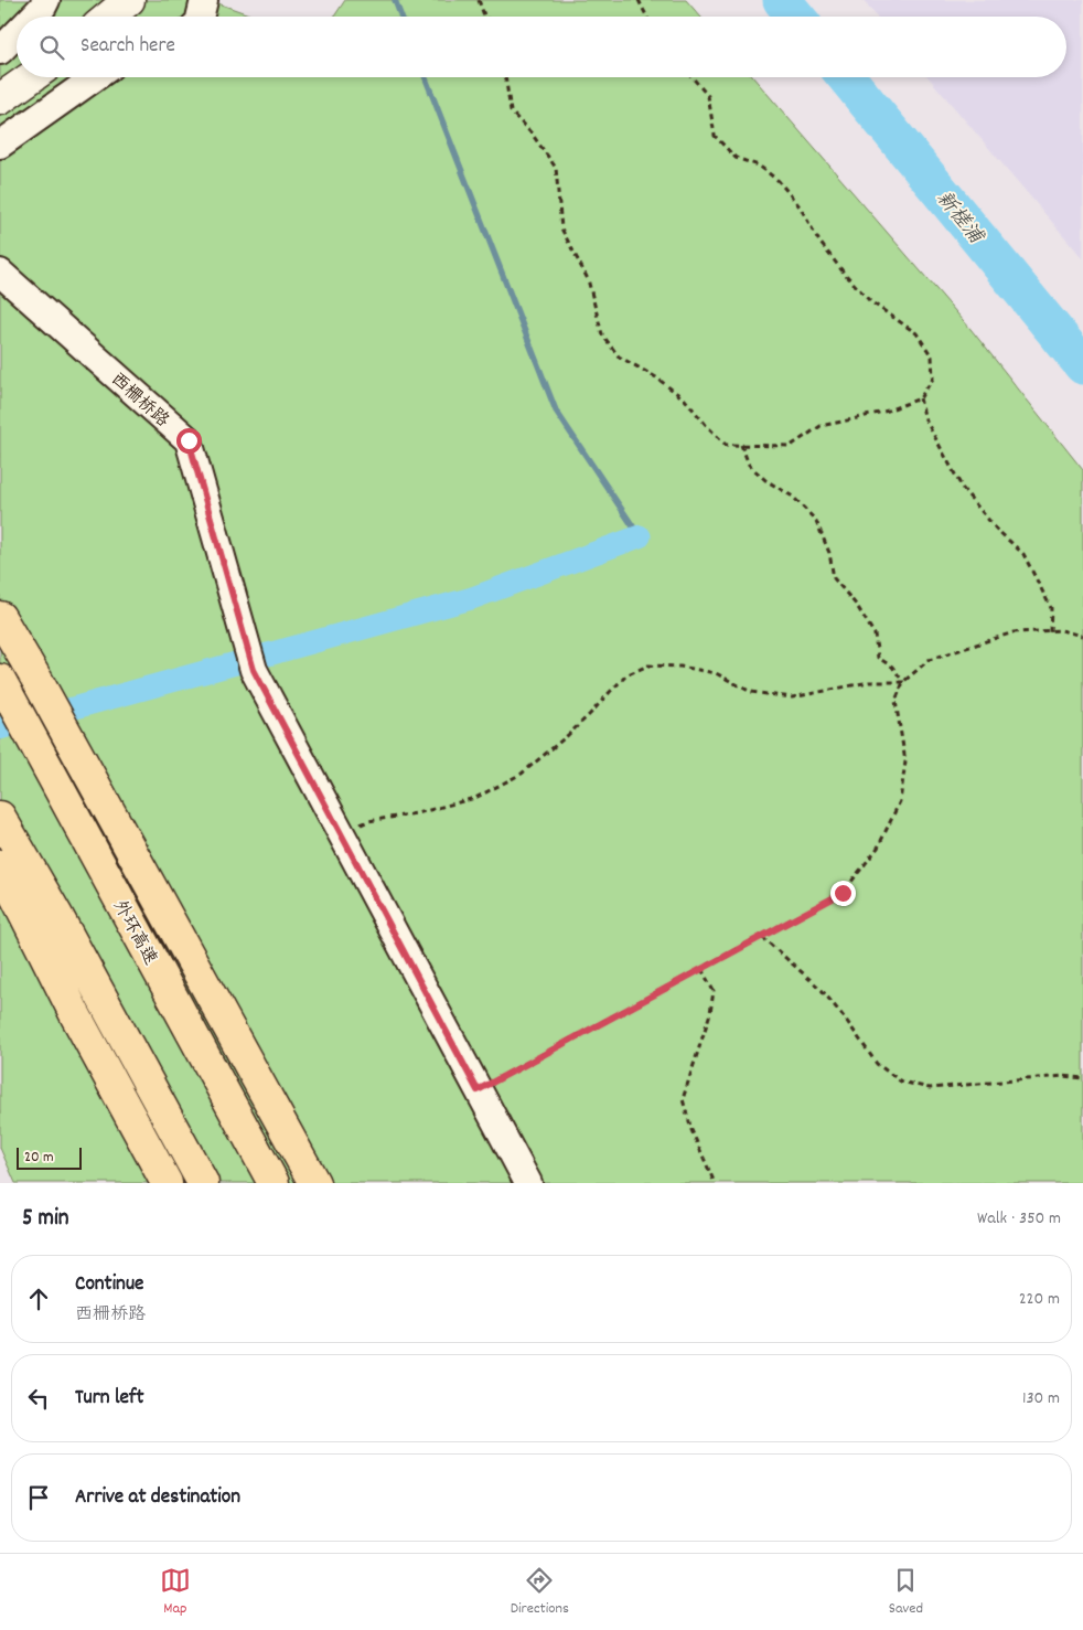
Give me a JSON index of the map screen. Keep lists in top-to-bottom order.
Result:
{
  "streets": {
    "highway": ["外环高速"],
    "street": ["西栅桥路"]
  },
  "water": ["新槎浦"],
  "scale_bar": "20 m",
  "page": {
    "search": "Search here",
    "scale": "20 m",
    "heading": ["5 min", "Walk · 350 m"],
    "list": [
      ["Continue", "西栅桥路", "220 m"],
      ["Turn left", "130 m"],
      "Arrive at destination"
    ],
    "nav": ["Map", "Directions", "Saved"]
  }
}
